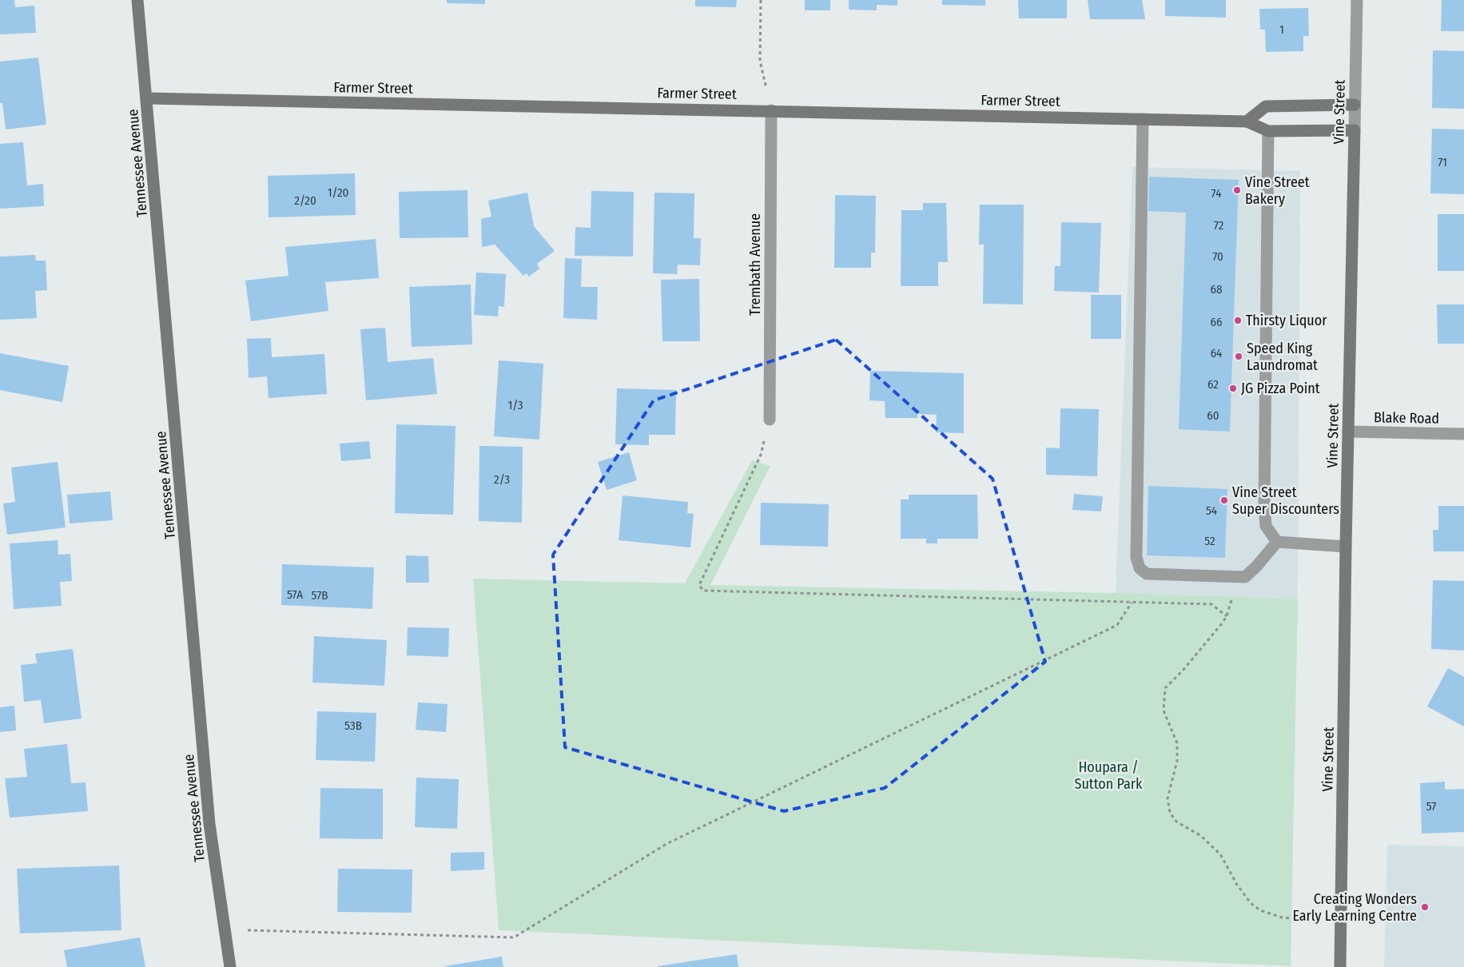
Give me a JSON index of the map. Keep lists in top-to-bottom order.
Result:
{
  "streets": {
    "street": [
      "Farmer Street",
      "Vine Street",
      "Tennessee Avenue",
      "Trembath Avenue",
      "Blake Road"
    ]
  },
  "crossings": [
    ["Farmer Street", "Vine Street"],
    ["Farmer Street", "Tennessee Avenue"],
    ["Farmer Street", "Trembath Avenue"],
    ["Vine Street", "Blake Road"]
  ],
  "parks": ["Houpara / Sutton Park"],
  "places": [
    "Vine Street Bakery",
    "Thirsty Liquor",
    "Speed King Laundromat",
    "JG Pizza Point",
    "Vine Street Super Discounters",
    "Creating Wonders Early Learning Centre"
  ],
  "house_numbers": [
    "1",
    "71",
    "1/20",
    "74",
    "2/20",
    "72",
    "70",
    "68",
    "66",
    "64",
    "62",
    "1/3",
    "60",
    "2/3",
    "54",
    "52",
    "57A",
    "57B",
    "53B",
    "57"
  ]
}
